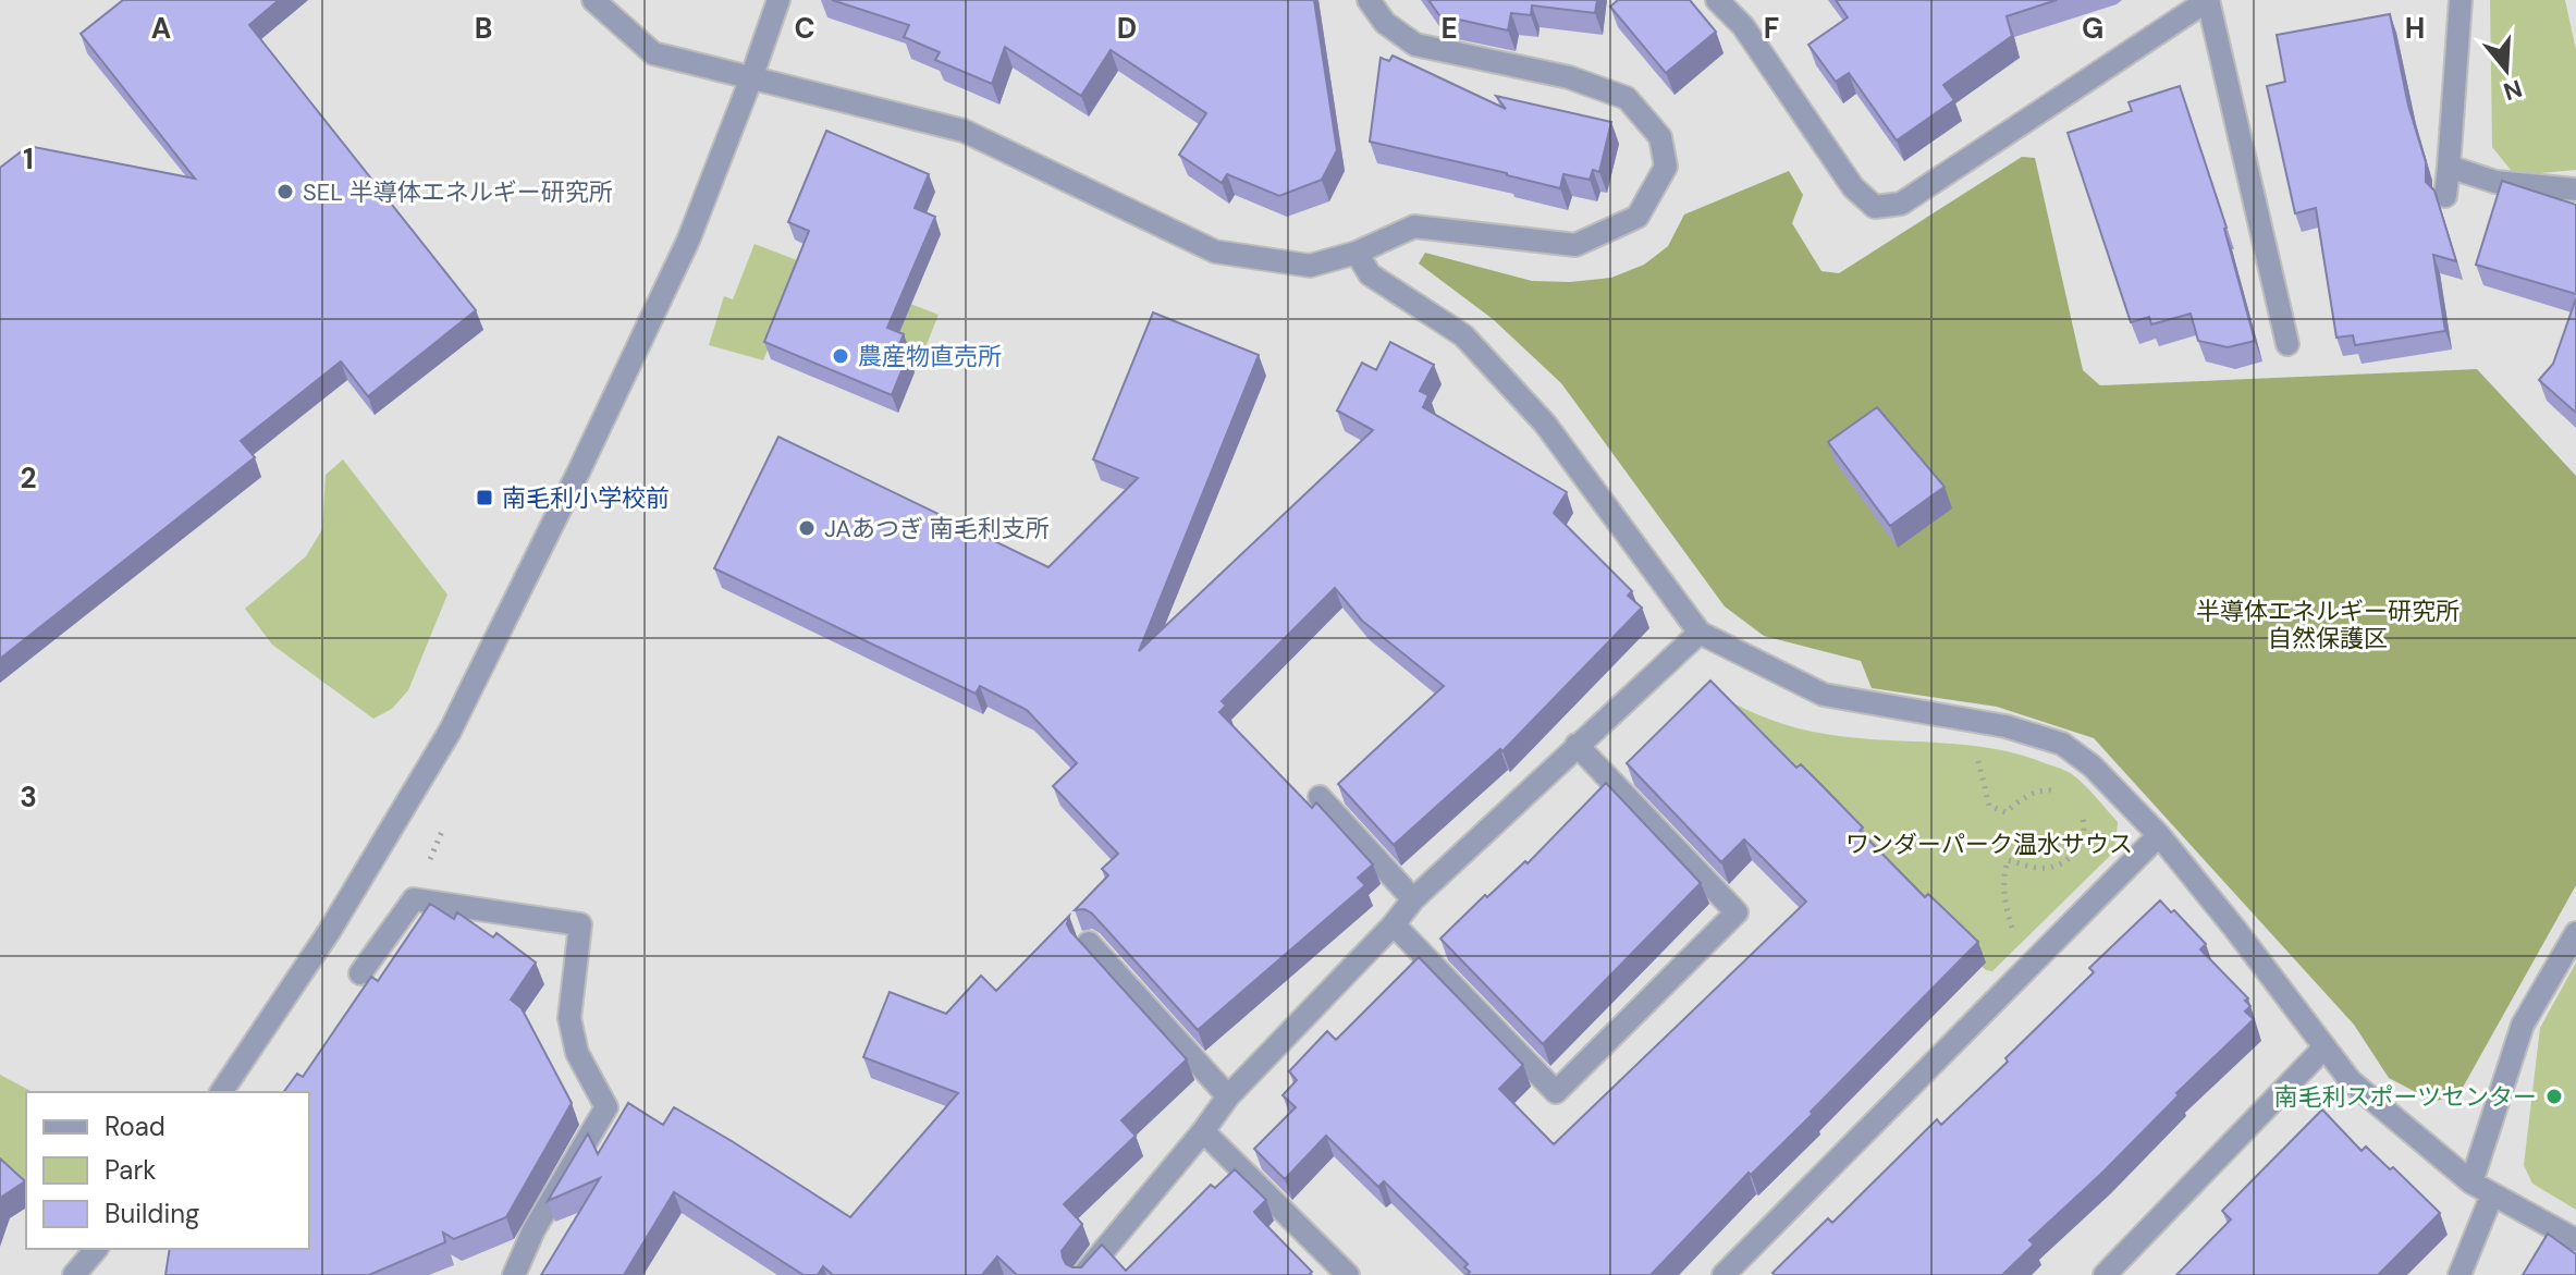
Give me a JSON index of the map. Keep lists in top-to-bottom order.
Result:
{
  "parks": ["半導体エネルギー研究所 自然保護区", "ワンダーパーク温水サウス"],
  "places": {
    "other": [
      "SEL 半導体エネルギー研究所",
      "農産物直売所",
      "JAあつぎ 南毛利支所",
      "南毛利スポーツセンター"
    ],
    "transit": ["南毛利小学校前"]
  },
  "legend": ["Road", "Park", "Building"],
  "north": "bottom",
  "grid": {
    "columns": [
      "A",
      "B",
      "C",
      "D",
      "E",
      "F",
      "G",
      "H"
    ],
    "rows": ["1", "2", "3"]
  }
}
